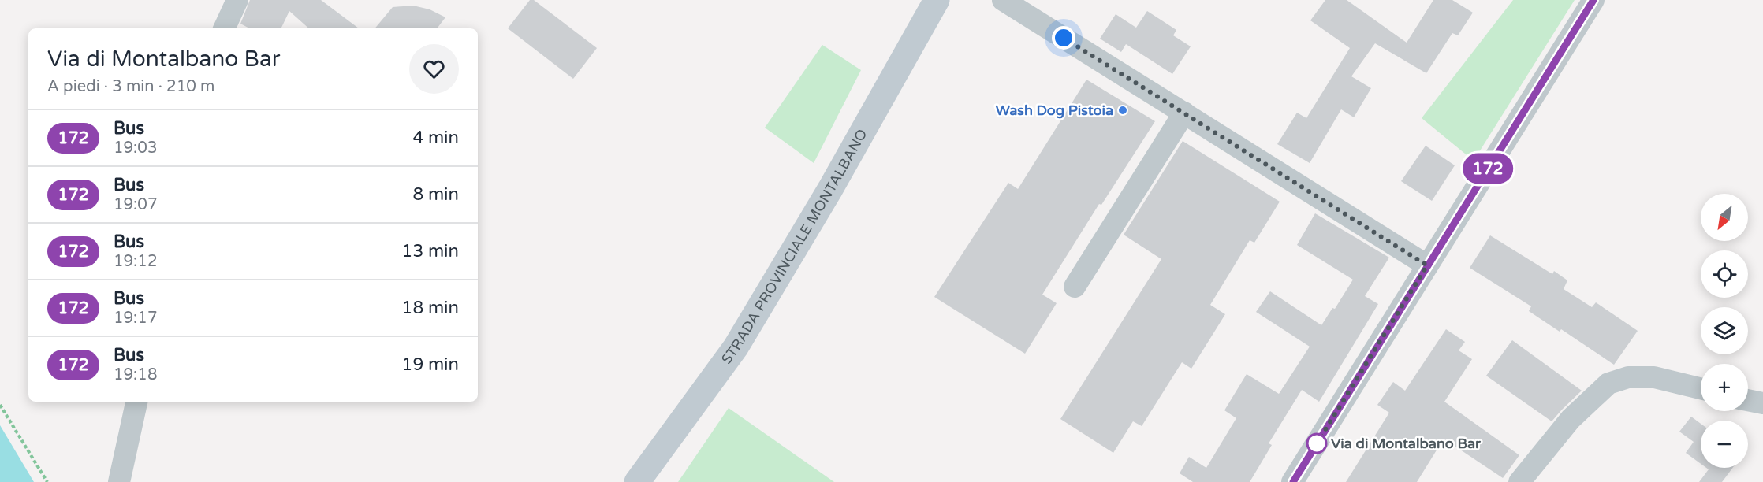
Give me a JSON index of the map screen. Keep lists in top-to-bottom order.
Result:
{
  "streets": {
    "main road": ["STRADA PROVINCIALE MONTALBANO"]
  },
  "places": ["Wash Dog Pistoia", "Via di Montalbano Bar"],
  "lines": ["bus line 172"],
  "north": "bottom left",
  "page": {
    "on_map": "172",
    "heading": ["Via di Montalbano Bar", "A piedi · 3 min · 210 m"],
    "list": [
      {
        "mark": "172",
        "name": "Bus",
        "note": "19:03",
        "value": "4 min"
      },
      {
        "mark": "172",
        "name": "Bus",
        "note": "19:07",
        "value": "8 min"
      },
      {
        "mark": "172",
        "name": "Bus",
        "note": "19:12",
        "value": "13 min"
      },
      {
        "mark": "172",
        "name": "Bus",
        "note": "19:17",
        "value": "18 min"
      },
      {
        "mark": "172",
        "name": "Bus",
        "note": "19:18",
        "value": "19 min"
      }
    ],
    "map_buttons": ["+", "−"]
  }
}
